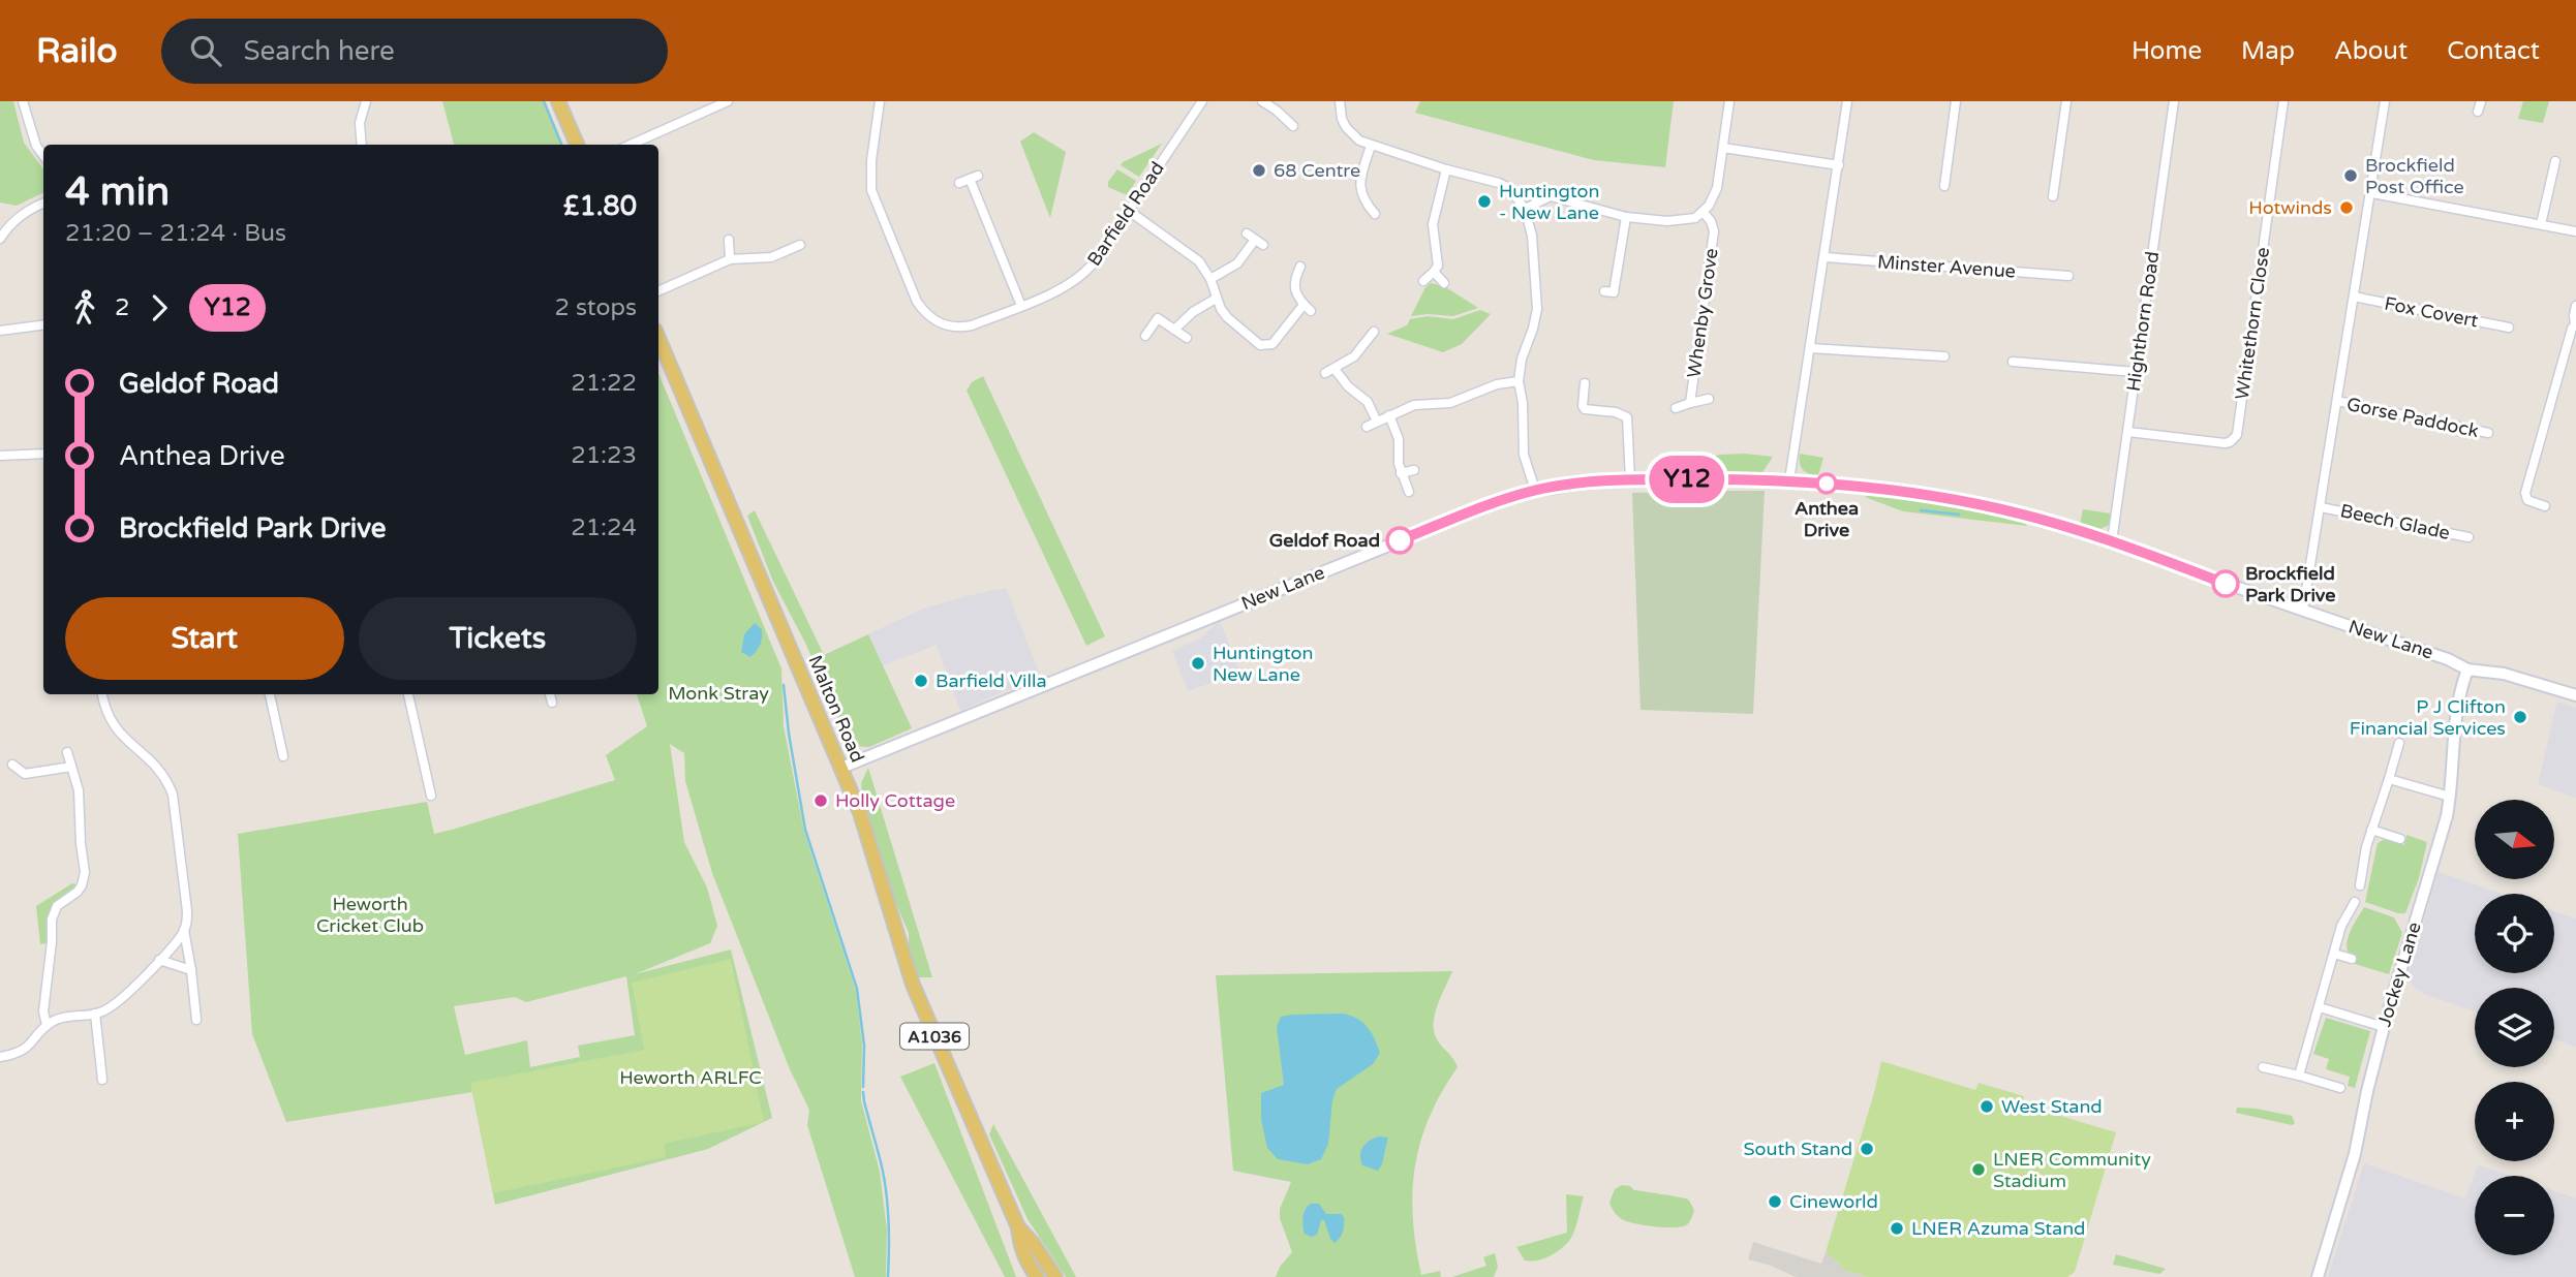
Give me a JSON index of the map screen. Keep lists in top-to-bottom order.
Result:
{
  "streets": {
    "main road": ["Malton Road", "A1036"],
    "street": [
      "Barfield Road",
      "Minster Avenue",
      "Fox Covert",
      "Whenby Grove",
      "Highthorn Road",
      "Whitethorn Close",
      "Gorse Paddock",
      "Beech Glade",
      "New Lane",
      "Jockey Lane"
    ]
  },
  "crossings": [
    ["Highthorn Road", "Whitethorn Close"],
    ["Highthorn Road", "New Lane"],
    ["New Lane", "Malton Road"],
    ["New Lane", "Jockey Lane"]
  ],
  "parks": ["Monk Stray", "Heworth Cricket Club", "Heworth ARLFC"],
  "places": [
    "68 Centre",
    "Brockfield Post Office",
    "Huntington - New Lane",
    "Hotwinds",
    "Anthea Drive",
    "Geldof Road",
    "Brockfield Park Drive",
    "Huntington New Lane",
    "Barfield Villa",
    "P J Clifton Financial Services",
    "Holly Cottage",
    "West Stand",
    "South Stand",
    "LNER Community Stadium",
    "Cineworld",
    "LNER Azuma Stand"
  ],
  "lines": ["bus line Y12"],
  "north": "right",
  "page": {
    "header": "Railo",
    "search": "Search here",
    "nav": [
      "Home",
      "Map",
      "About",
      "Contact"
    ],
    "on_map": "Y12",
    "heading": ["4 min", "21:20 – 21:24 · Bus", "£1.80"],
    "legs": ["2", "Y12", "2 stops"],
    "list": [
      {
        "name": "Geldof Road",
        "value": "21:22"
      },
      {
        "name": "Anthea Drive",
        "value": "21:23"
      },
      {
        "name": "Brockfield Park Drive",
        "value": "21:24"
      }
    ],
    "buttons": ["Start", "Tickets"],
    "map_buttons": ["+", "−"]
  }
}
